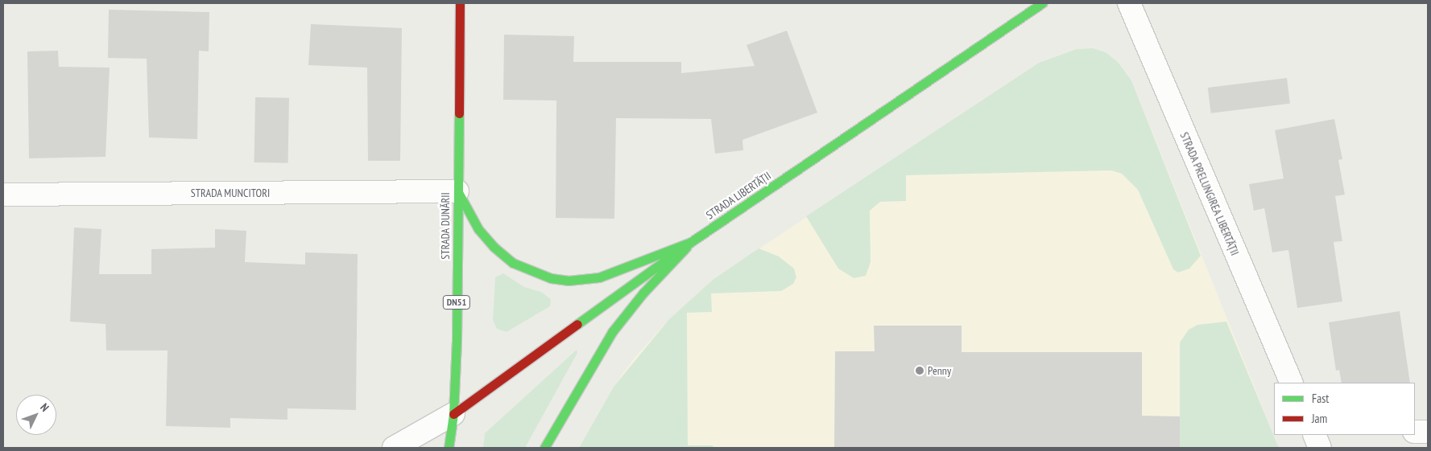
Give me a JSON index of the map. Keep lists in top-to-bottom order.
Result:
{
  "streets": {
    "main road": ["STRADA LIBERTĂȚII", "STRADA DUNĂRII", "DN51"],
    "street": ["STRADA MUNCITORI", "STRADA PRELUNGIREA LIBERTĂȚII"]
  },
  "crossings": [
    ["STRADA MUNCITORI", "STRADA DUNĂRII"],
    ["STRADA LIBERTĂȚII", "STRADA DUNĂRII"]
  ],
  "places": ["Penny"],
  "legend": ["Fast", "Jam"],
  "north": "top right"
}
